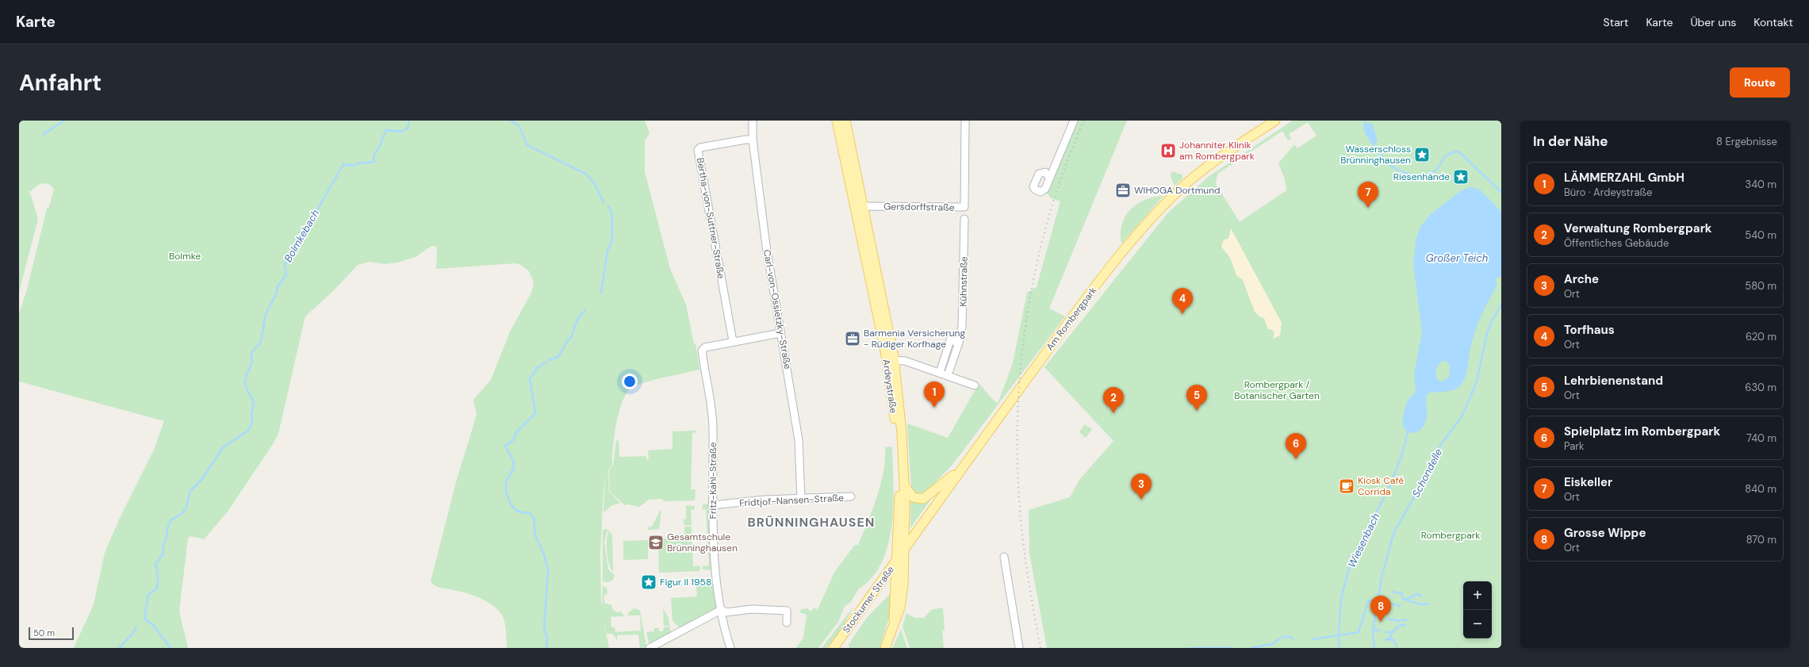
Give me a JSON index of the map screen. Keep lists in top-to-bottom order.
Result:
{
  "streets": {
    "main road": ["Am Rombergpark", "Ardeystraße", "Stockumer Straße"],
    "street": [
      "Gersdorffstraße",
      "Bertha-von-Suttner-Straße",
      "Kühnstraße",
      "Carl-von-Ossietzky-Straße",
      "Fritz-Kahl-Straße",
      "Fridtjof-Nansen-Straße"
    ]
  },
  "crossings": [
    ["Gersdorffstraße", "Ardeystraße"],
    ["Bertha-von-Suttner-Straße", "Carl-von-Ossietzky-Straße"],
    ["Bertha-von-Suttner-Straße", "Fritz-Kahl-Straße"],
    ["Carl-von-Ossietzky-Straße", "Fridtjof-Nansen-Straße"],
    ["Am Rombergpark", "Ardeystraße"],
    ["Am Rombergpark", "Stockumer Straße"],
    ["Ardeystraße", "Stockumer Straße"],
    ["Fritz-Kahl-Straße", "Fridtjof-Nansen-Straße"]
  ],
  "districts": ["BRÜNNINGHAUSEN"],
  "water": [
    "Bolmkebach",
    "Großer Teich",
    "Schondelle",
    "Wiesenbach"
  ],
  "parks": ["Bolmke", "Rombergpark / Botanischer Garten", "Rombergpark"],
  "places": {
    "hospital": ["Johanniter Klinik am Rombergpark"],
    "place": ["Wasserschloss Brünninghausen", "Riesenhände", "Figur II 1958"],
    "office": ["WIHOGA Dortmund", "Barmenia Versicherung - Rüdiger Korfhage"],
    "cafe": ["Kiosk Café Corrida"],
    "school or university": ["Gesamtschule Brünninghausen"]
  },
  "scale_bar": "50 m",
  "page": {
    "header": "Karte",
    "nav": [
      "Start",
      "Karte",
      "Über uns",
      "Kontakt"
    ],
    "buttons": "Route",
    "title": "Anfahrt",
    "heading": ["In der Nähe", "8 Ergebnisse"],
    "list": [
      {
        "mark": "1",
        "name": "LÄMMERZAHL GmbH",
        "note": "Büro · Ardeystraße",
        "value": "340 m"
      },
      {
        "mark": "2",
        "name": "Verwaltung Rombergpark",
        "note": "Öffentliches Gebäude",
        "value": "540 m"
      },
      {
        "mark": "3",
        "name": "Arche",
        "note": "Ort",
        "value": "580 m"
      },
      {
        "mark": "4",
        "name": "Torfhaus",
        "note": "Ort",
        "value": "620 m"
      },
      {
        "mark": "5",
        "name": "Lehrbienenstand",
        "note": "Ort",
        "value": "630 m"
      },
      {
        "mark": "6",
        "name": "Spielplatz im Rombergpark",
        "note": "Park",
        "value": "740 m"
      },
      {
        "mark": "7",
        "name": "Eiskeller",
        "note": "Ort",
        "value": "840 m"
      },
      {
        "mark": "8",
        "name": "Grosse Wippe",
        "note": "Ort",
        "value": "870 m"
      }
    ],
    "pins": [
      "7",
      "4",
      "1",
      "5",
      "2",
      "6",
      "3",
      "8"
    ],
    "map_buttons": ["+", "−"],
    "scale": "50 m"
  }
}
